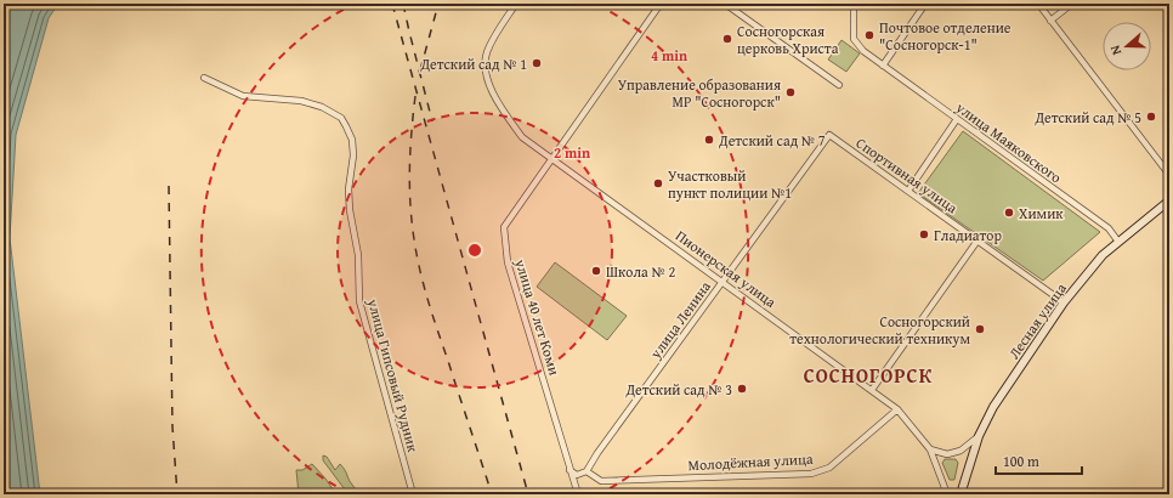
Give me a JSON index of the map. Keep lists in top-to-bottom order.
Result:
{
  "streets": {
    "main road": ["Лесная улица"],
    "street": [
      "улица Маяковского",
      "Спортивная улица",
      "Пионерская улица",
      "улица 40 лет Коми",
      "улица Ленина",
      "улица Гипсовый Рудник",
      "Молодёжная улица"
    ]
  },
  "crossings": [
    ["улица Маяковского", "Лесная улица"],
    ["Спортивная улица", "улица Ленина"],
    ["Спортивная улица", "Лесная улица"],
    ["Пионерская улица", "улица 40 лет Коми"],
    ["Пионерская улица", "улица Ленина"],
    ["Пионерская улица", "Молодёжная улица"],
    ["улица 40 лет Коми", "Молодёжная улица"],
    ["улица Ленина", "Молодёжная улица"]
  ],
  "districts": ["СОСНОГОРСК"],
  "places": [
    "Почтовое отделение \"Сосногорск-1\"",
    "Сосногорская церковь Христа",
    "Детский сад № 1",
    "Управление образования МР \"Сосногорск\"",
    "Детский сад № 5",
    "Детский сад № 7",
    "Участковый пункт полиции №1",
    "Химик",
    "Гладиатор",
    "Школа № 2",
    "Сосногорский технологический техникум",
    "Детский сад № 3"
  ],
  "scale_bar": "100 m",
  "north": "left",
  "rings": ["4 min", "2 min"]
}
